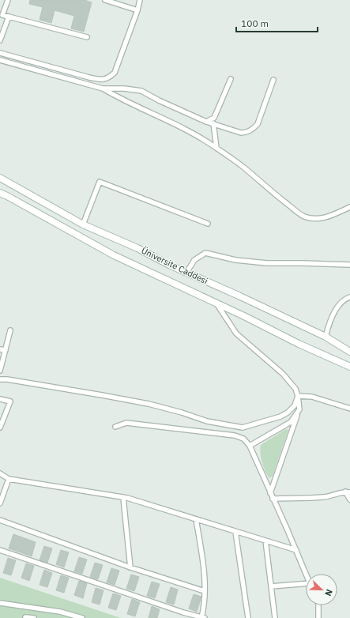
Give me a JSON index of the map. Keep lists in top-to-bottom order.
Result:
{
  "streets": {
    "main road": ["Üniversite Caddesi"]
  },
  "scale_bar": "100 m",
  "north": "bottom right"
}
